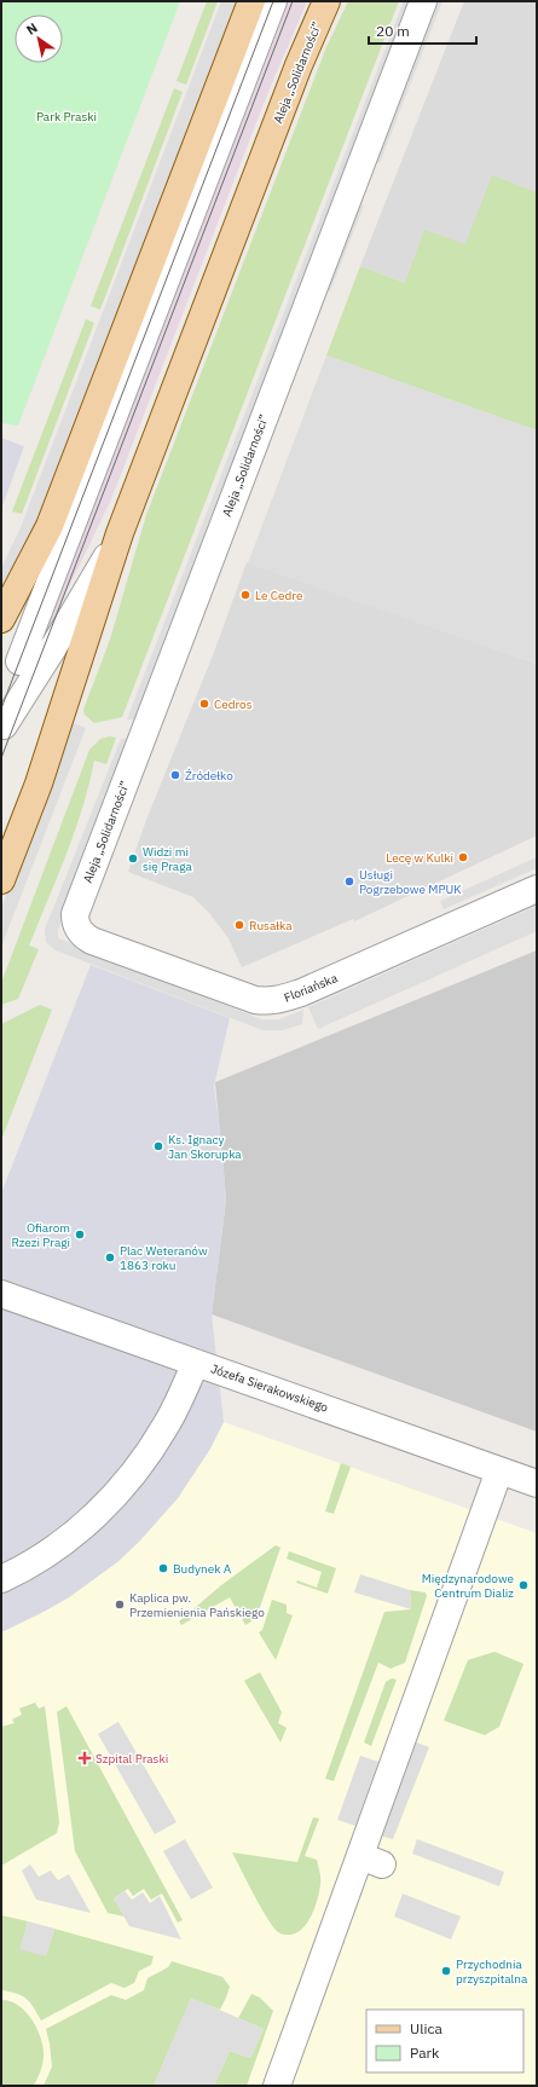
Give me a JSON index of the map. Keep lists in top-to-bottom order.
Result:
{
  "streets": {
    "main road": ["Aleja „Solidarności”"],
    "street": ["Floriańska", "Józefa Sierakowskiego"]
  },
  "crossings": [
    ["Aleja „Solidarności”", "Floriańska"]
  ],
  "parks": ["Park Praski"],
  "places": {
    "other": [
      "Le Cedre",
      "Cedros",
      "Źródełko",
      "Lecę w Kulki",
      "Widzi mi się Praga",
      "Usługi Pogrzebowe MPUK",
      "Rusałka",
      "Ks. Ignacy Jan Skorupka",
      "Ofiarom Rzezi Pragi",
      "Plac Weteranów 1863 roku",
      "Budynek A",
      "Międzynarodowe Centrum Dializ",
      "Kaplica pw. Przemienienia Pańskiego",
      "Przychodnia przyszpitalna"
    ],
    "health": ["Szpital Praski"]
  },
  "legend": ["Ulica", "Park"],
  "scale_bar": "20 m",
  "north": "top left"
}
